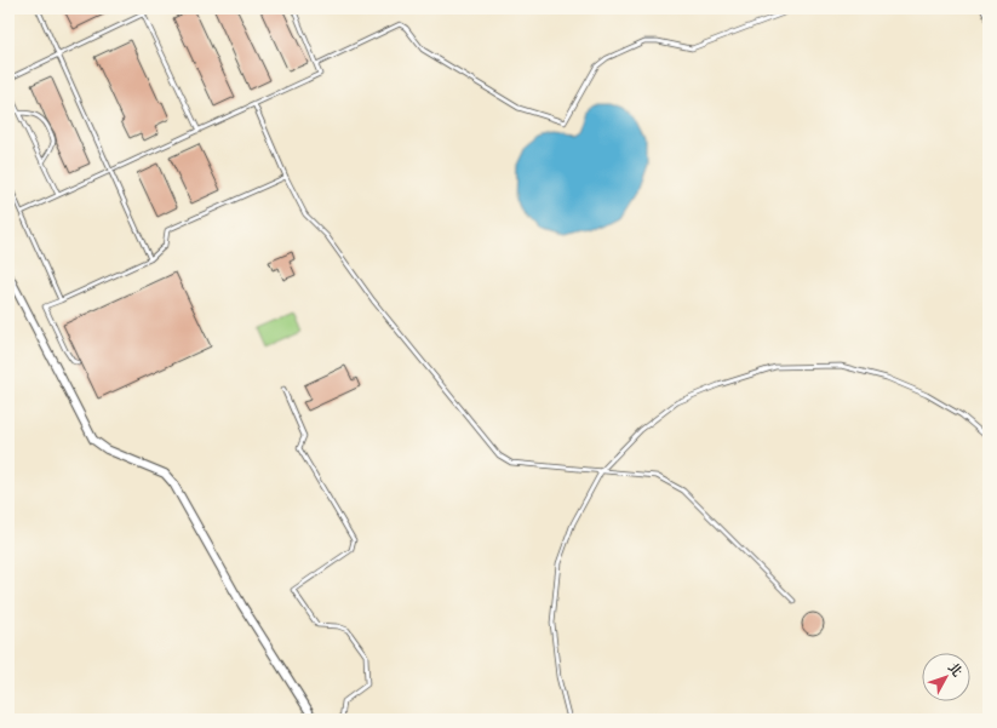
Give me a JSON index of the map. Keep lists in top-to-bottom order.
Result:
{
  "north": "top right"
}
